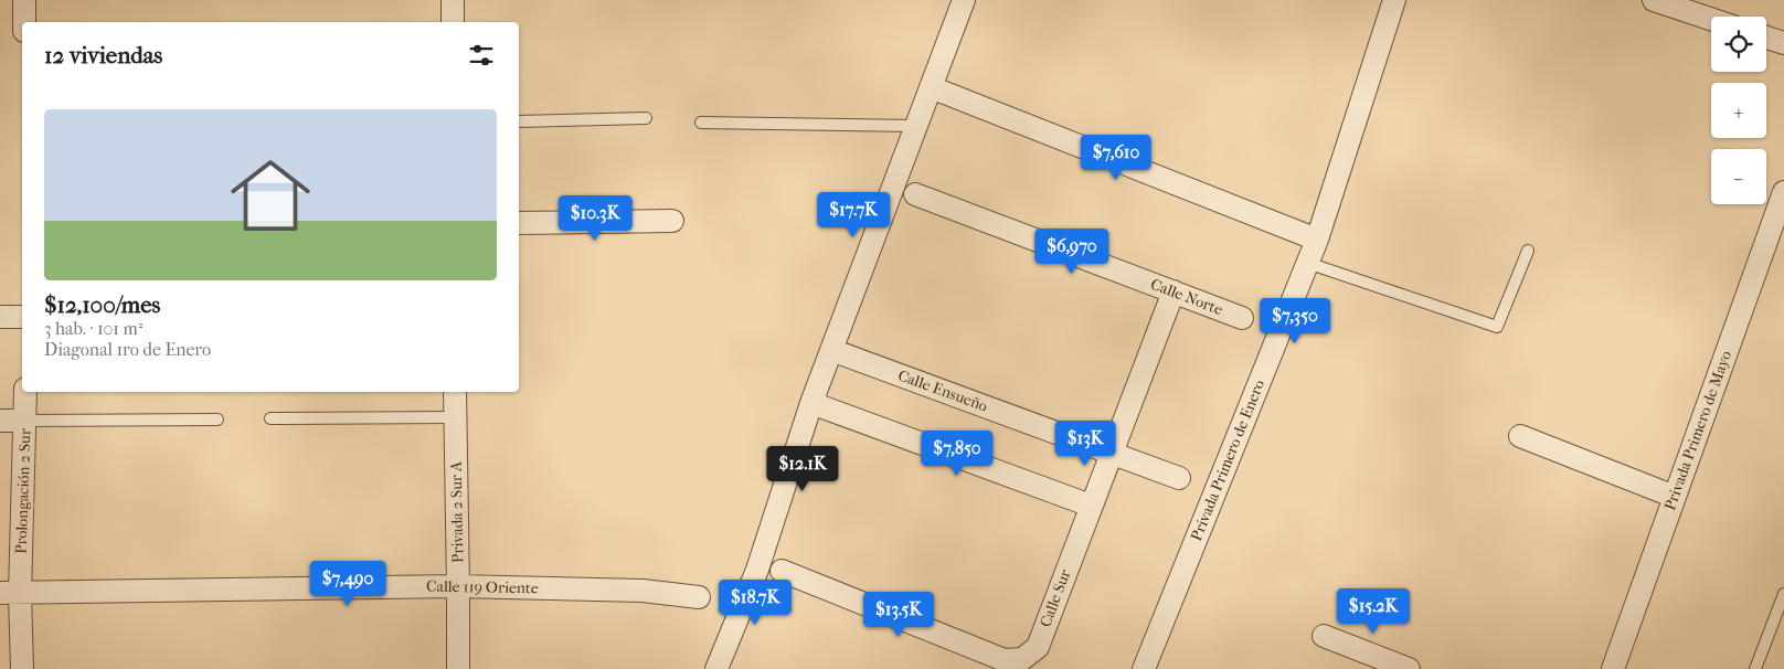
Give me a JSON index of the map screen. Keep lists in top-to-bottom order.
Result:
{
  "streets": {
    "street": [
      "Calle Norte",
      "Calle Ensueño",
      "Privada Primero de Mayo",
      "Privada Primero de Enero",
      "Prolongación 2 Sur",
      "Privada 2 Sur A",
      "Calle 119 Oriente",
      "Calle Sur"
    ]
  },
  "crossings": [
    ["Calle Norte", "Calle Sur"],
    ["Calle Ensueño", "Calle Sur"],
    ["Prolongación 2 Sur", "Calle 119 Oriente"],
    ["Privada 2 Sur A", "Calle 119 Oriente"]
  ],
  "page": {
    "map_buttons": ["+", "−"],
    "heading": "12 viviendas",
    "list": [
      {
        "name": "$12,100/mes",
        "note": "3 hab. · 101 m² · Diagonal 1ro de Enero"
      }
    ],
    "price": [
      "$7,610",
      "$17.7K",
      "$10.3K",
      "$6,970",
      "$7,350",
      "$13K",
      "$7,850",
      "$12.1K",
      "$7,490",
      "$18.7K",
      "$15.2K",
      "$13.5K"
    ]
  }
}
